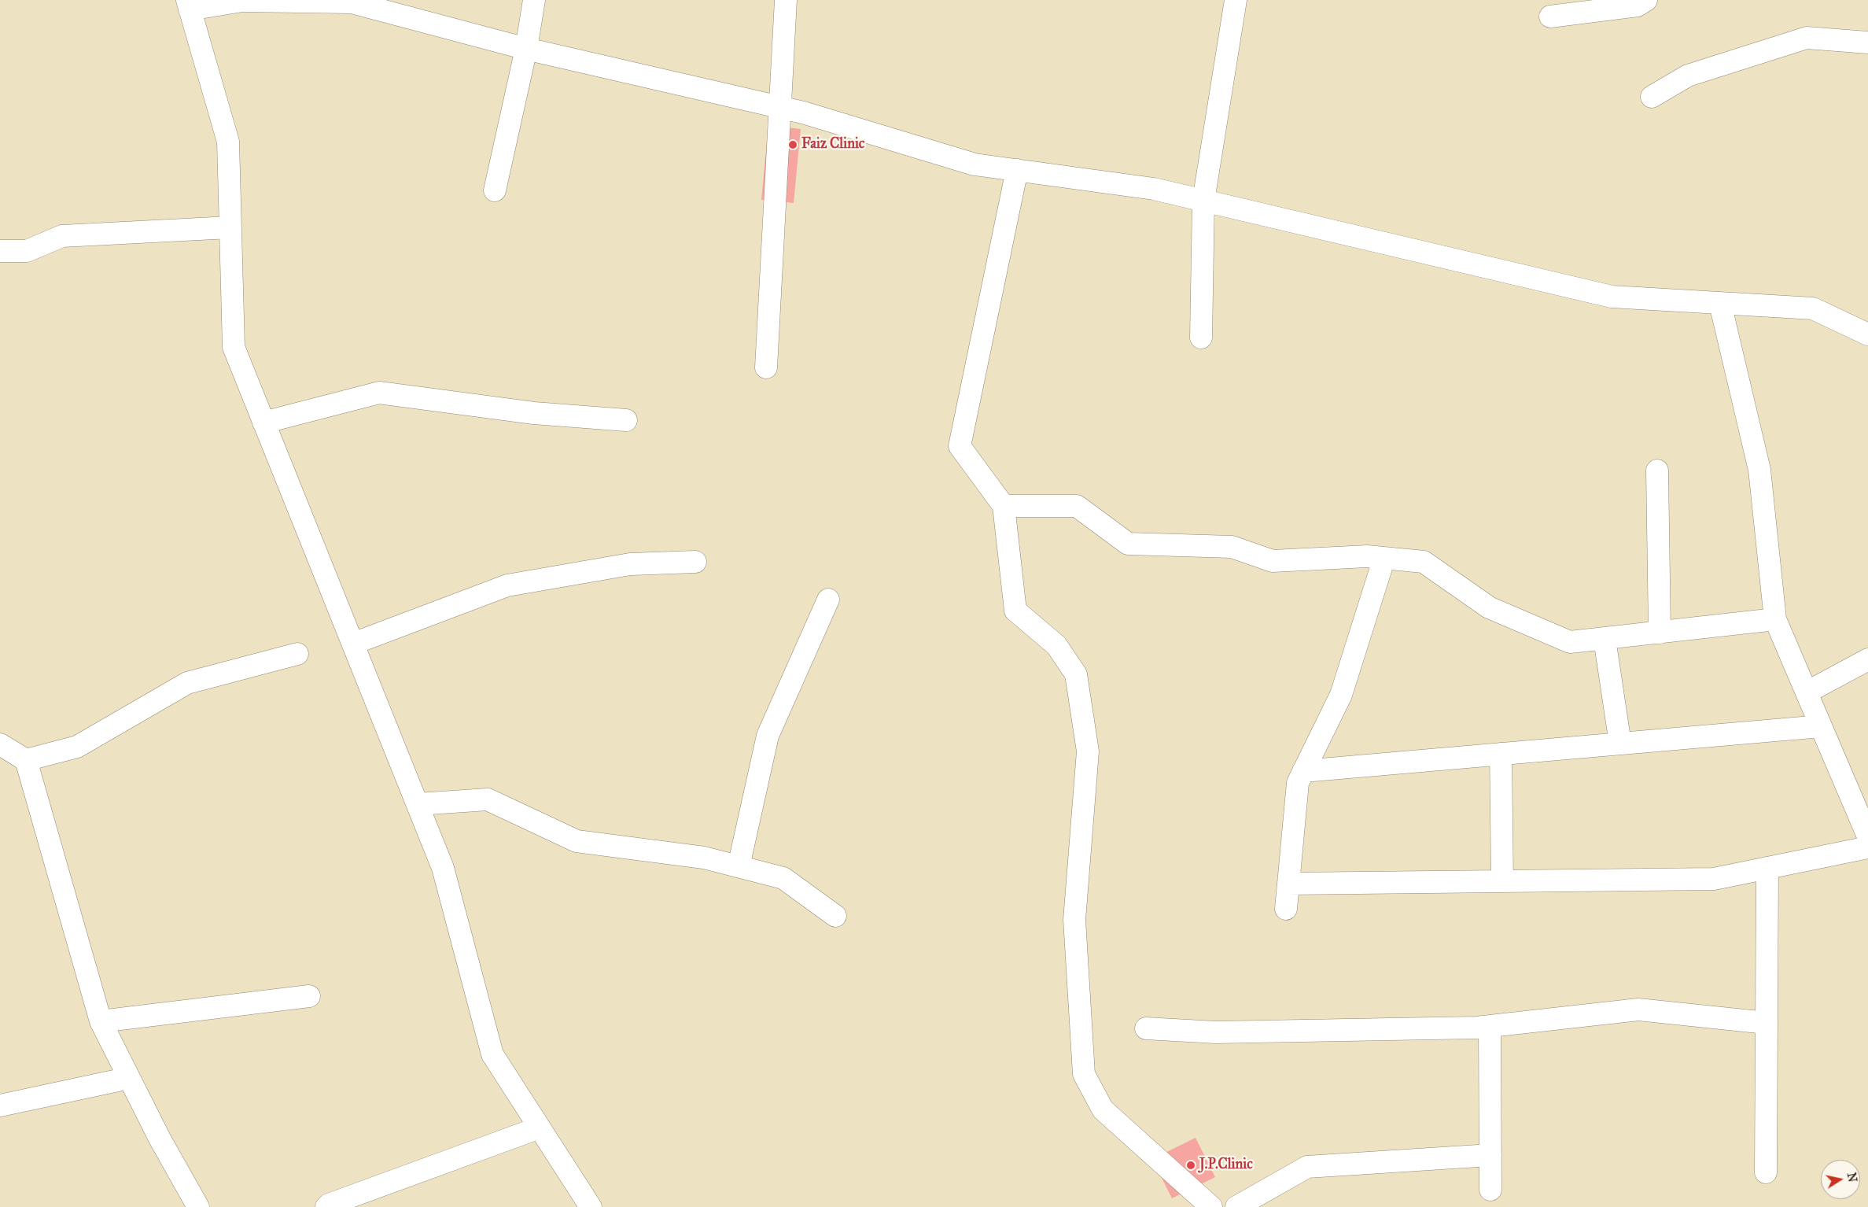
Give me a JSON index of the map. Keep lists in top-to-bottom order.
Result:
{
  "places": ["Faiz Clinic", "J.P.Clinic"],
  "north": "right"
}
